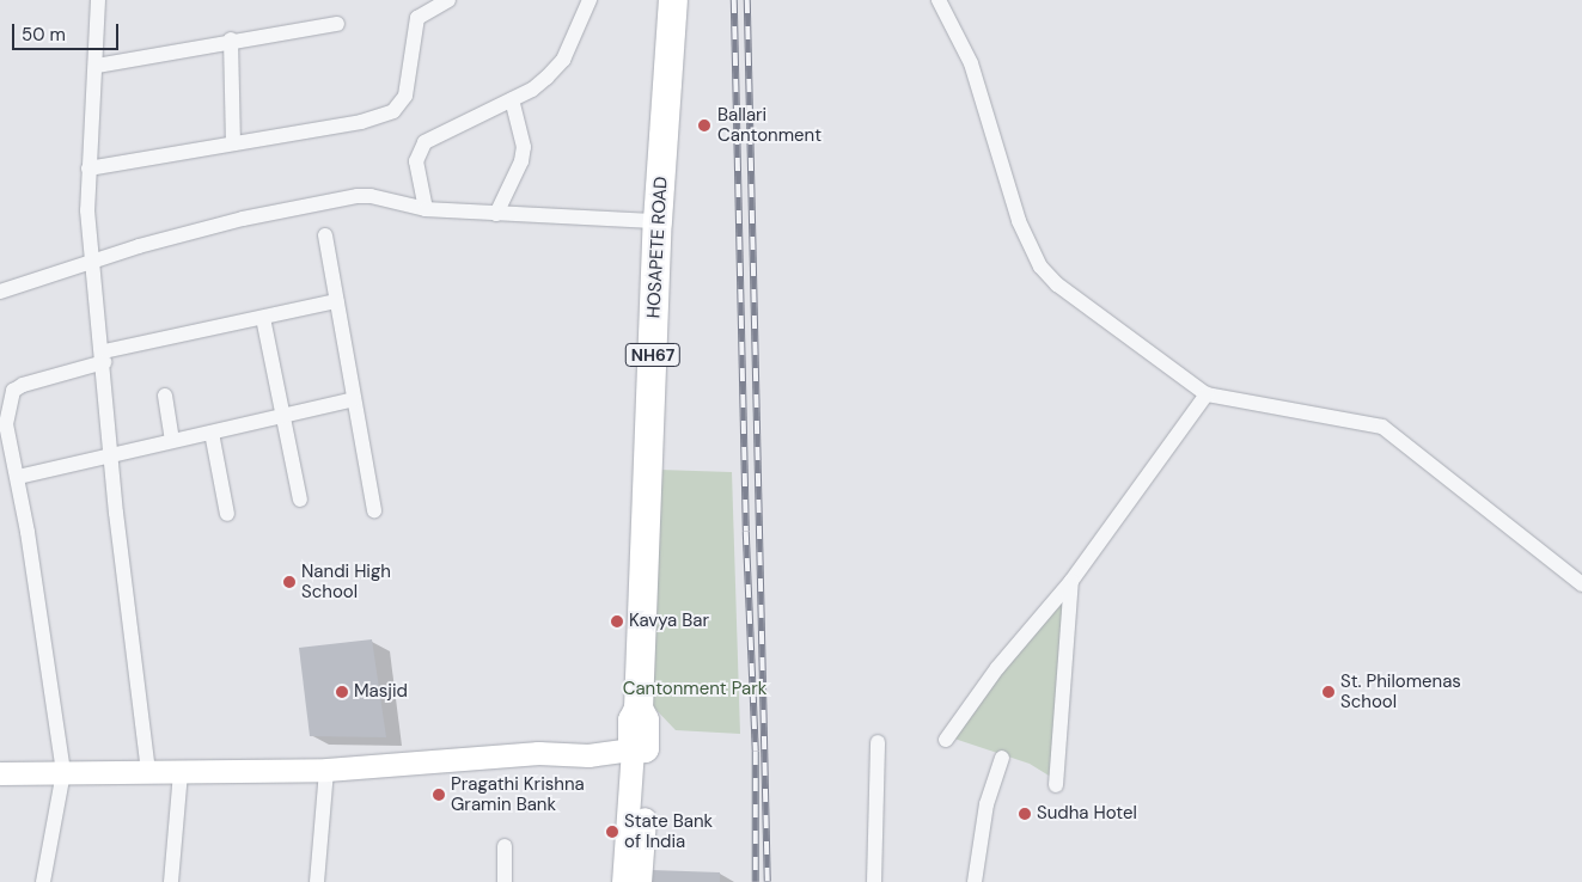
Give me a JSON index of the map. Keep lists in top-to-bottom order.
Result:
{
  "streets": {
    "highway": ["HOSAPETE ROAD", "NH67"]
  },
  "parks": ["Cantonment Park"],
  "places": [
    "Ballari Cantonment",
    "Nandi High School",
    "Kavya Bar",
    "Masjid",
    "St. Philomenas School",
    "Pragathi Krishna Gramin Bank",
    "Sudha Hotel",
    "State Bank of India"
  ],
  "scale_bar": "50 m"
}
